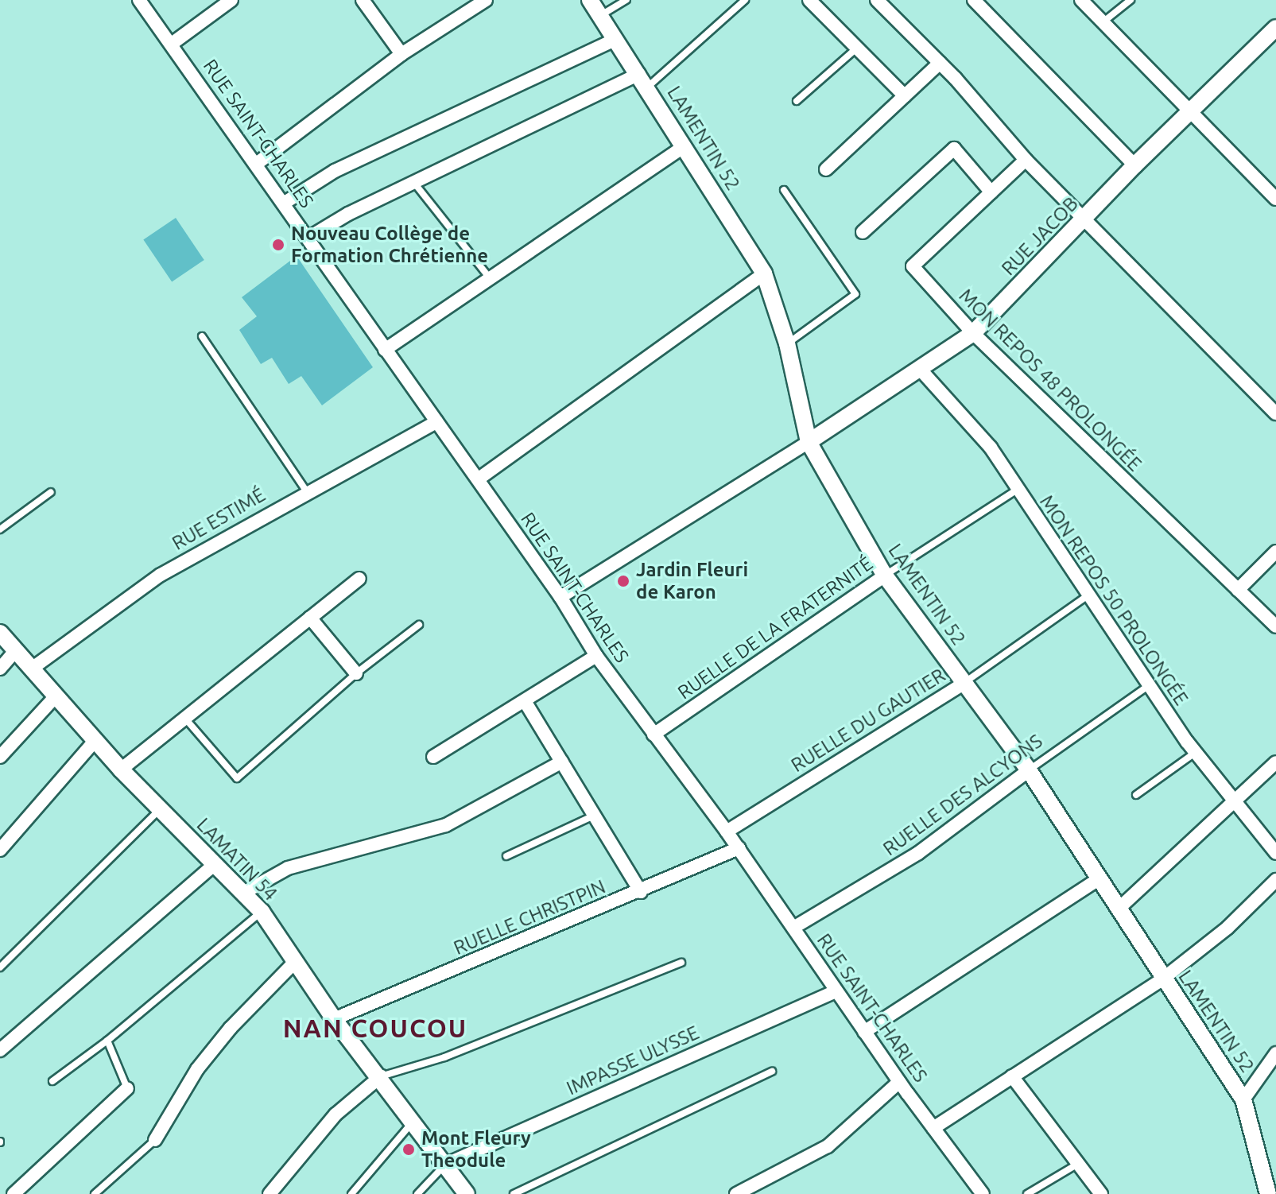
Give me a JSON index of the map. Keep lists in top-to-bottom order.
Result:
{
  "streets": {
    "street": [
      "RUE SAINT-CHARLES",
      "LAMENTIN 52",
      "RUE JACOB",
      "MON REPOS 48 PROLONGÉE",
      "RUE ESTIMÉ",
      "MON REPOS 50 PROLONGÉE",
      "RUELLE DE LA FRATERNITÉ",
      "RUELLE DU GAUTIER",
      "RUELLE DES ALCYONS",
      "LAMATIN 54",
      "RUELLE CHRISTPIN",
      "IMPASSE ULYSSE"
    ]
  },
  "crossings": [
    ["RUE SAINT-CHARLES", "RUE ESTIMÉ"],
    ["RUE SAINT-CHARLES", "RUELLE DE LA FRATERNITÉ"],
    ["RUE SAINT-CHARLES", "RUELLE DU GAUTIER"],
    ["RUE SAINT-CHARLES", "RUELLE DES ALCYONS"],
    ["RUE SAINT-CHARLES", "RUELLE CHRISTPIN"],
    ["RUE SAINT-CHARLES", "IMPASSE ULYSSE"],
    ["LAMENTIN 52", "RUE JACOB"],
    ["LAMENTIN 52", "RUELLE DE LA FRATERNITÉ"],
    ["LAMENTIN 52", "RUELLE DU GAUTIER"],
    ["LAMENTIN 52", "RUELLE DES ALCYONS"],
    ["RUE JACOB", "MON REPOS 48 PROLONGÉE"],
    ["RUE JACOB", "MON REPOS 50 PROLONGÉE"],
    ["RUE ESTIMÉ", "LAMATIN 54"],
    ["MON REPOS 50 PROLONGÉE", "RUELLE DE LA FRATERNITÉ"],
    ["MON REPOS 50 PROLONGÉE", "RUELLE DU GAUTIER"],
    ["MON REPOS 50 PROLONGÉE", "RUELLE DES ALCYONS"],
    ["LAMATIN 54", "RUELLE CHRISTPIN"],
    ["LAMATIN 54", "IMPASSE ULYSSE"]
  ],
  "districts": ["NAN COUCOU"],
  "places": ["Nouveau Collège de Formation Chrétienne", "Jardin Fleuri de Karon", "Mont Fleury Theodule"]
}
